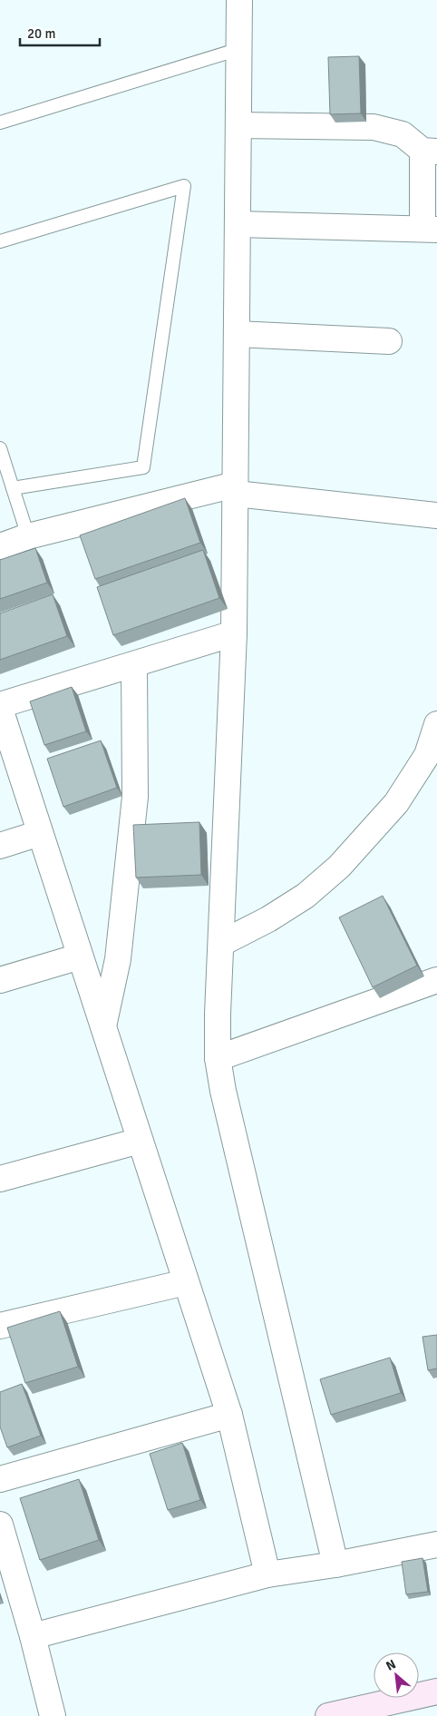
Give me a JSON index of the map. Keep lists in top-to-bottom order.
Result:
{
  "scale_bar": "20 m",
  "north": "top left"
}
